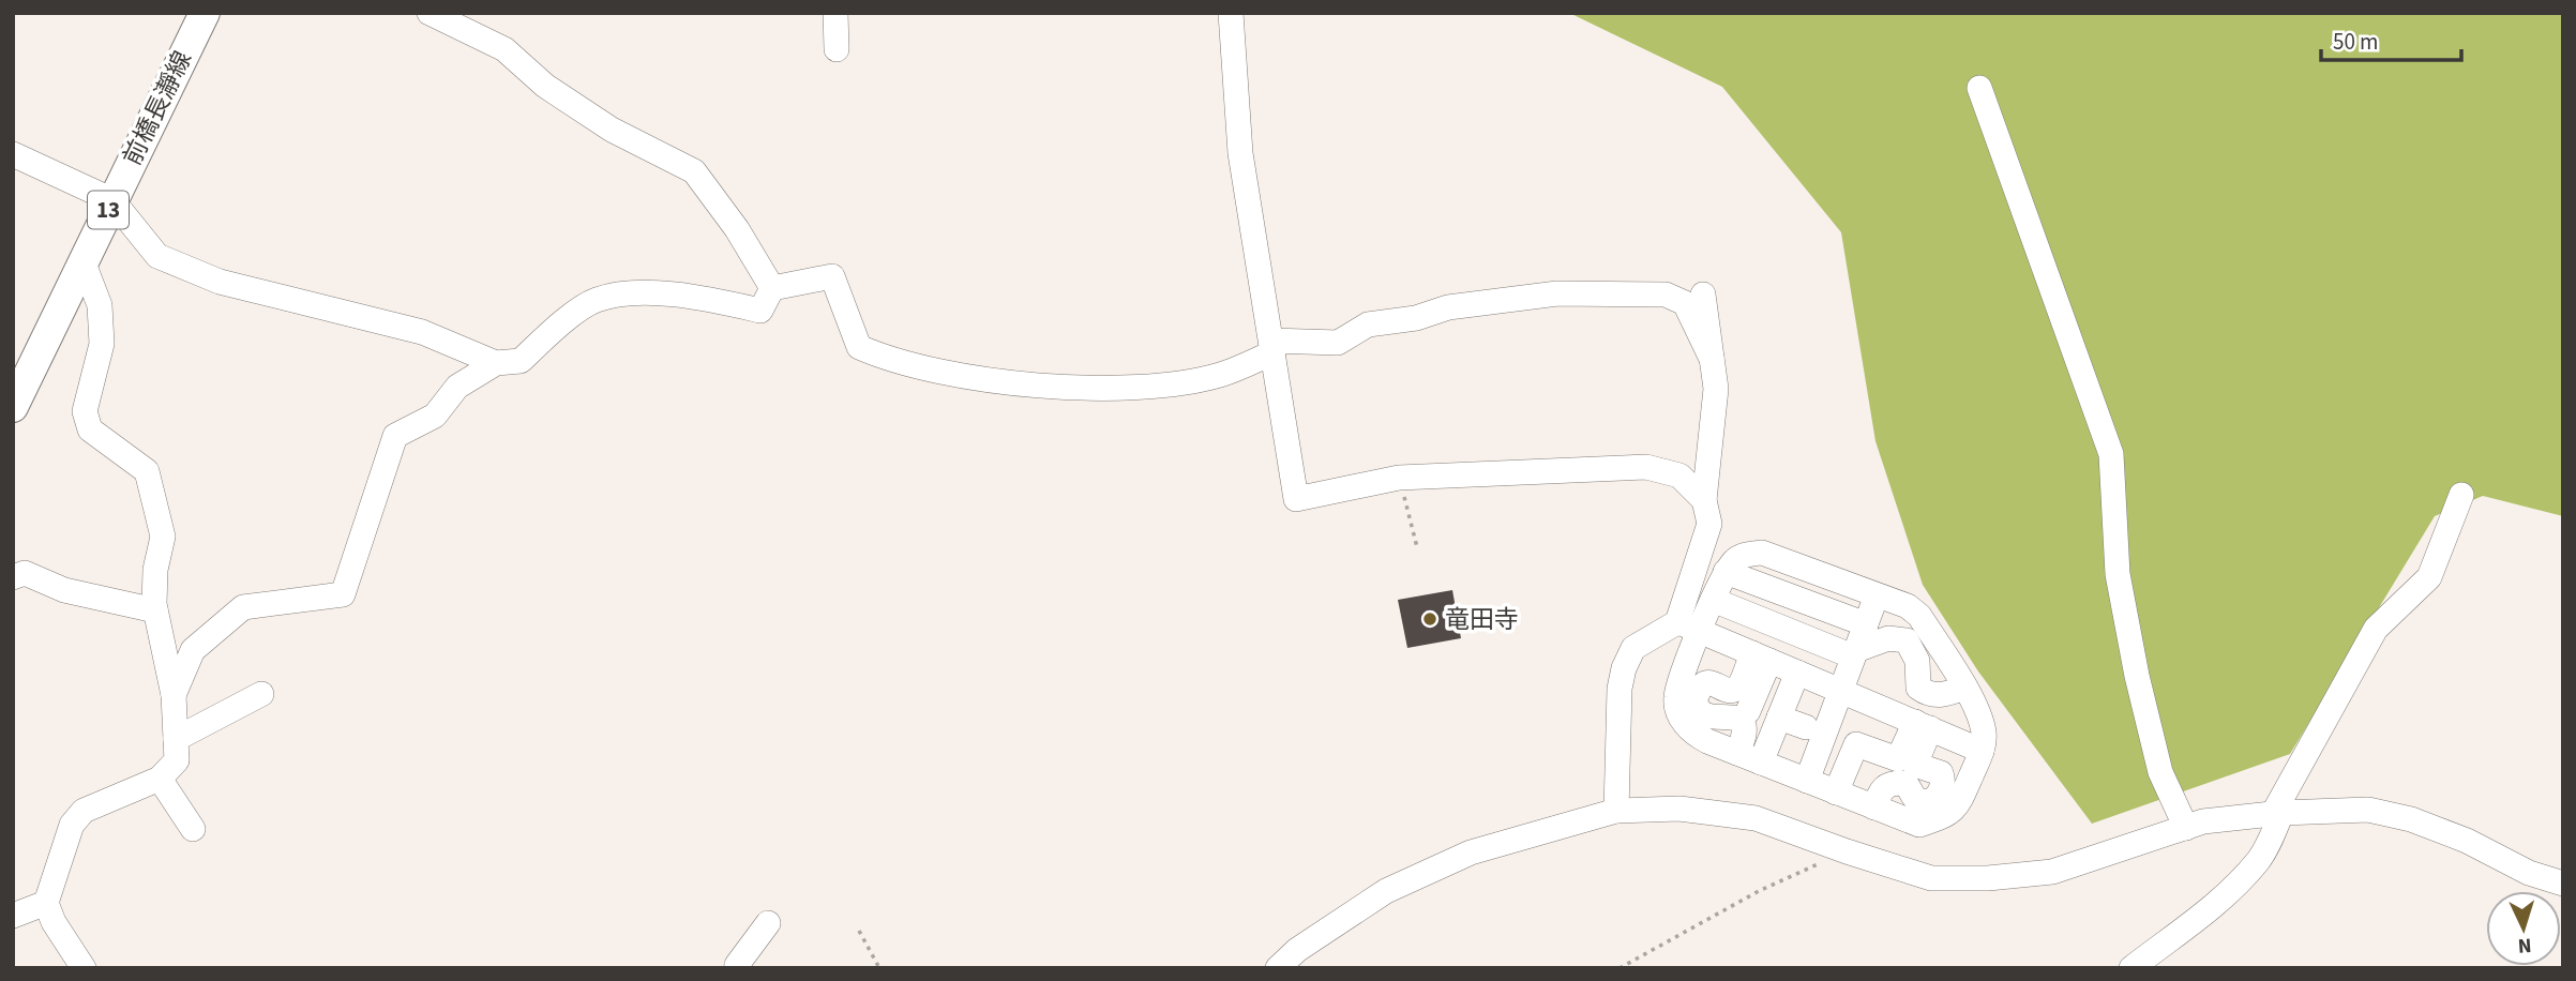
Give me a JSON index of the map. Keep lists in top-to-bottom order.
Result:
{
  "streets": {
    "main road": ["前橋長瀞線", "13"]
  },
  "places": ["竜田寺"],
  "scale_bar": "50 m",
  "north": "bottom"
}
